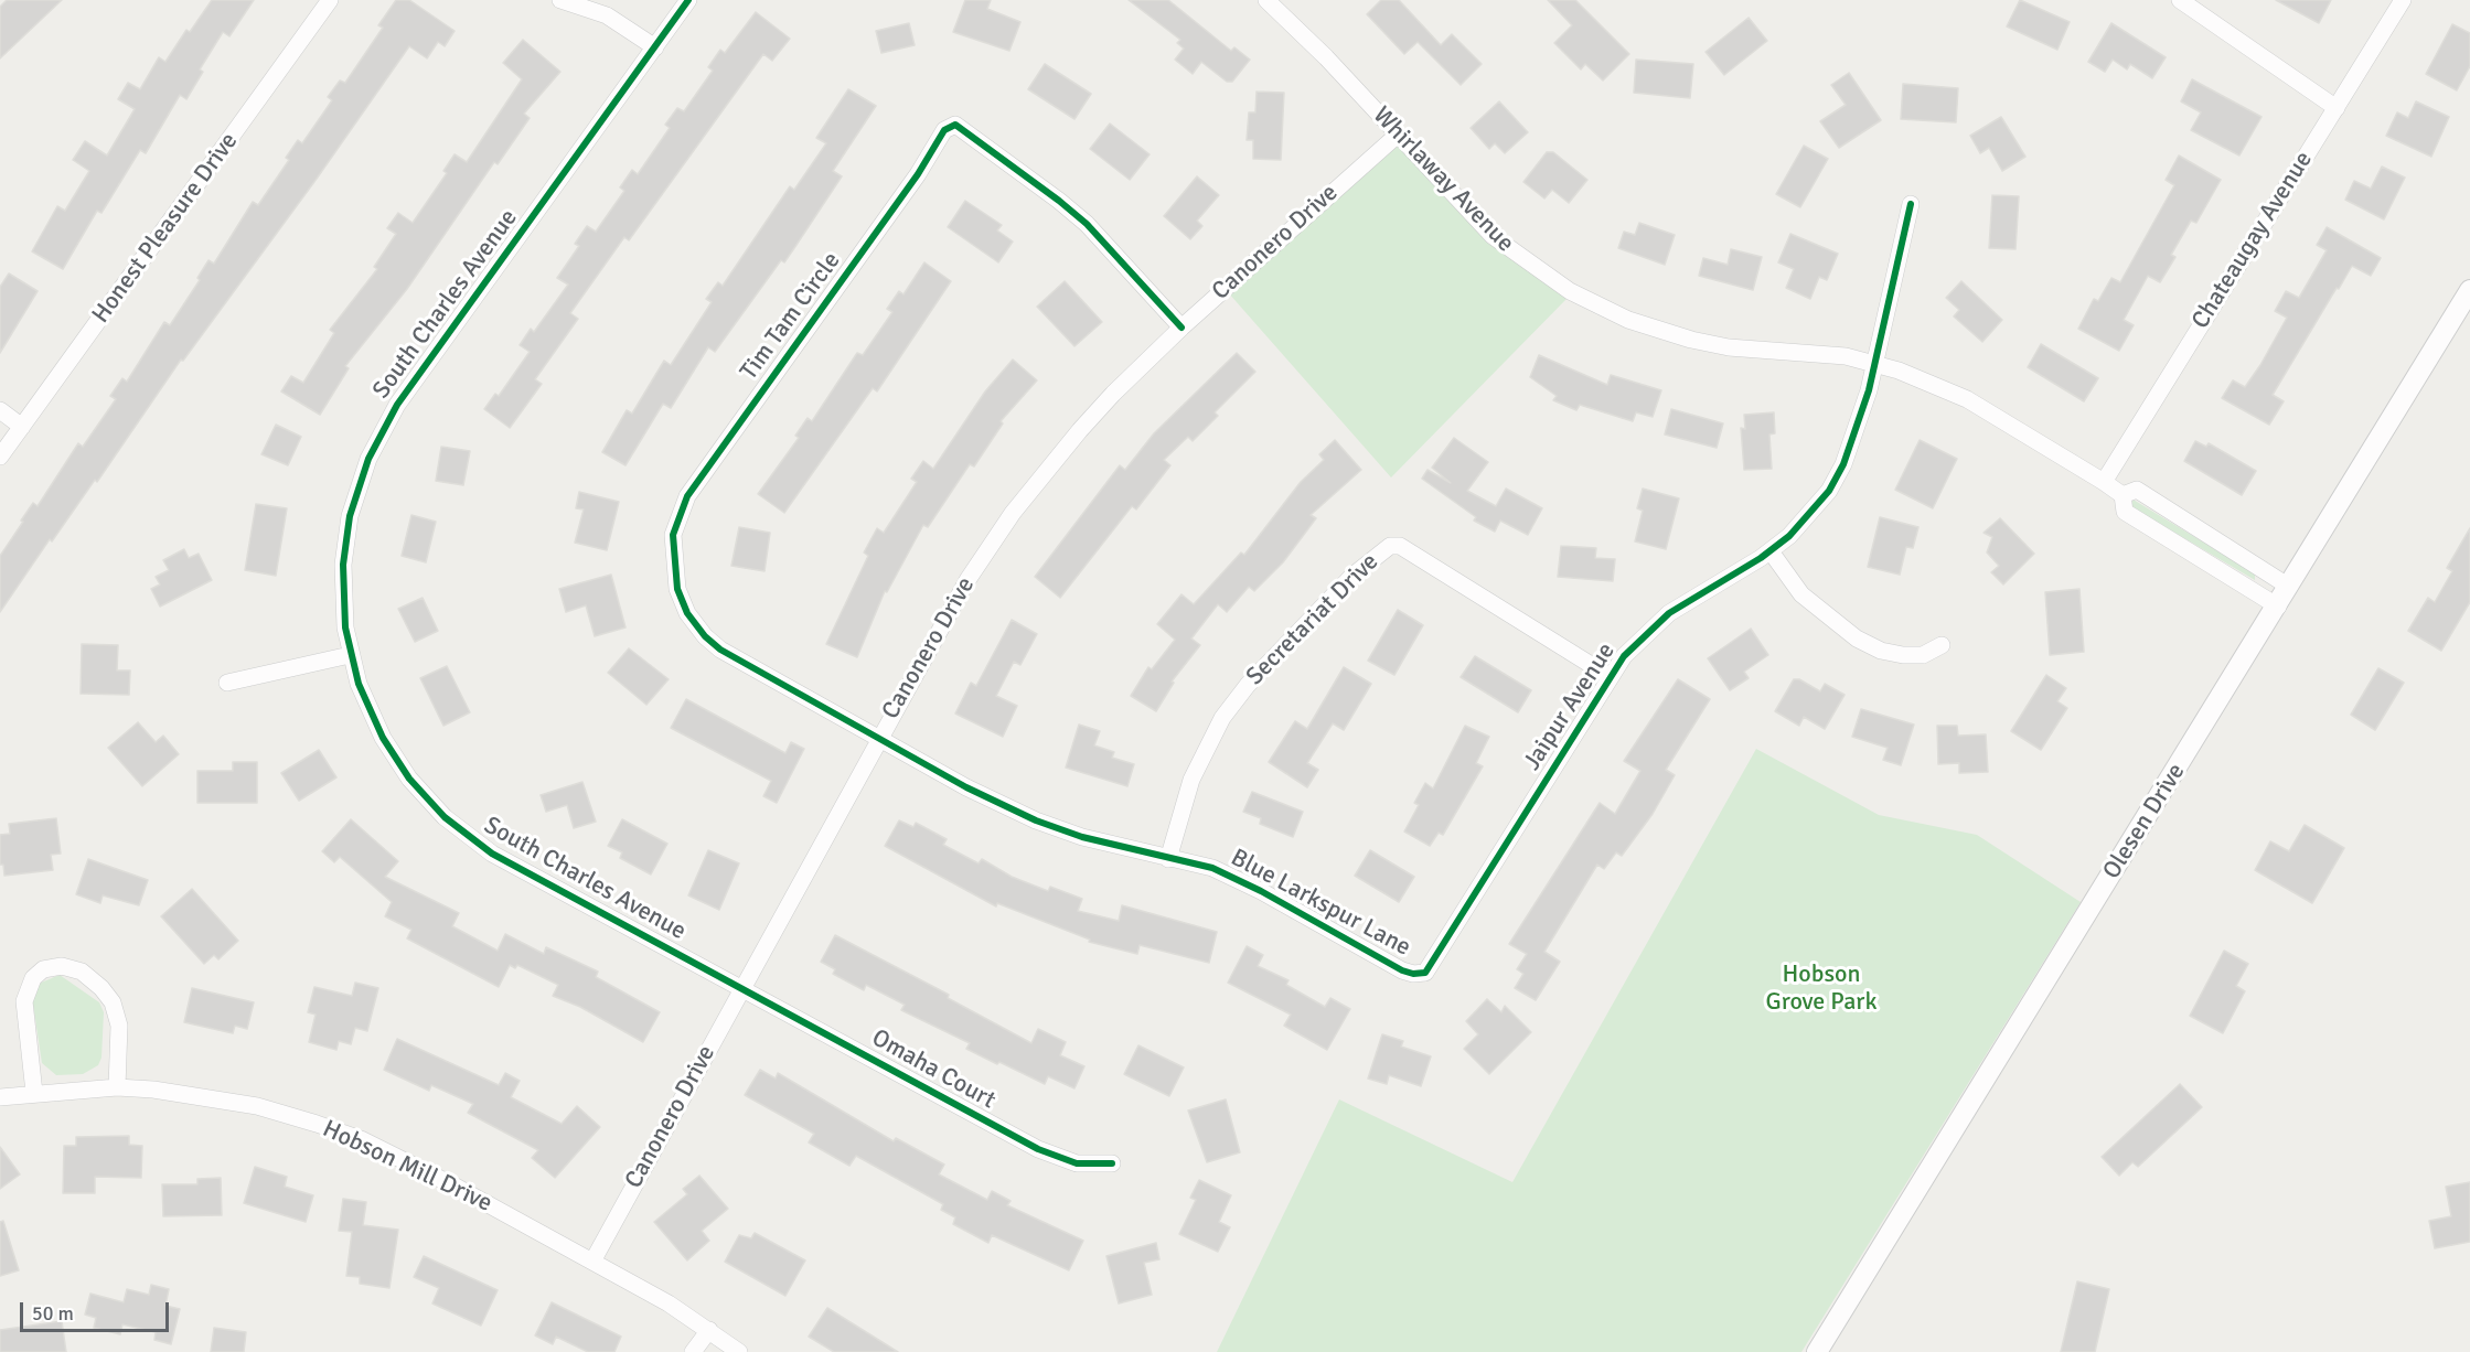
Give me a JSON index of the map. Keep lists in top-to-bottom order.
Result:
{
  "streets": {
    "street": [
      "Whirlaway Avenue",
      "Honest Pleasure Drive",
      "Chateaugay Avenue",
      "Canonero Drive",
      "South Charles Avenue",
      "Tim Tam Circle",
      "Secretariat Drive",
      "Jaipur Avenue",
      "Olesen Drive",
      "Blue Larkspur Lane",
      "Omaha Court",
      "Hobson Mill Drive"
    ]
  },
  "crossings": [
    ["Whirlaway Avenue", "Chateaugay Avenue"],
    ["Whirlaway Avenue", "Canonero Drive"],
    ["Whirlaway Avenue", "Jaipur Avenue"],
    ["Whirlaway Avenue", "Olesen Drive"],
    ["Canonero Drive", "South Charles Avenue"],
    ["Canonero Drive", "Tim Tam Circle"],
    ["Canonero Drive", "Blue Larkspur Lane"],
    ["Canonero Drive", "Omaha Court"],
    ["Canonero Drive", "Hobson Mill Drive"],
    ["South Charles Avenue", "Omaha Court"],
    ["Tim Tam Circle", "Blue Larkspur Lane"],
    ["Secretariat Drive", "Jaipur Avenue"],
    ["Secretariat Drive", "Blue Larkspur Lane"],
    ["Jaipur Avenue", "Blue Larkspur Lane"]
  ],
  "parks": ["Hobson Grove Park"],
  "scale_bar": "50 m"
}
